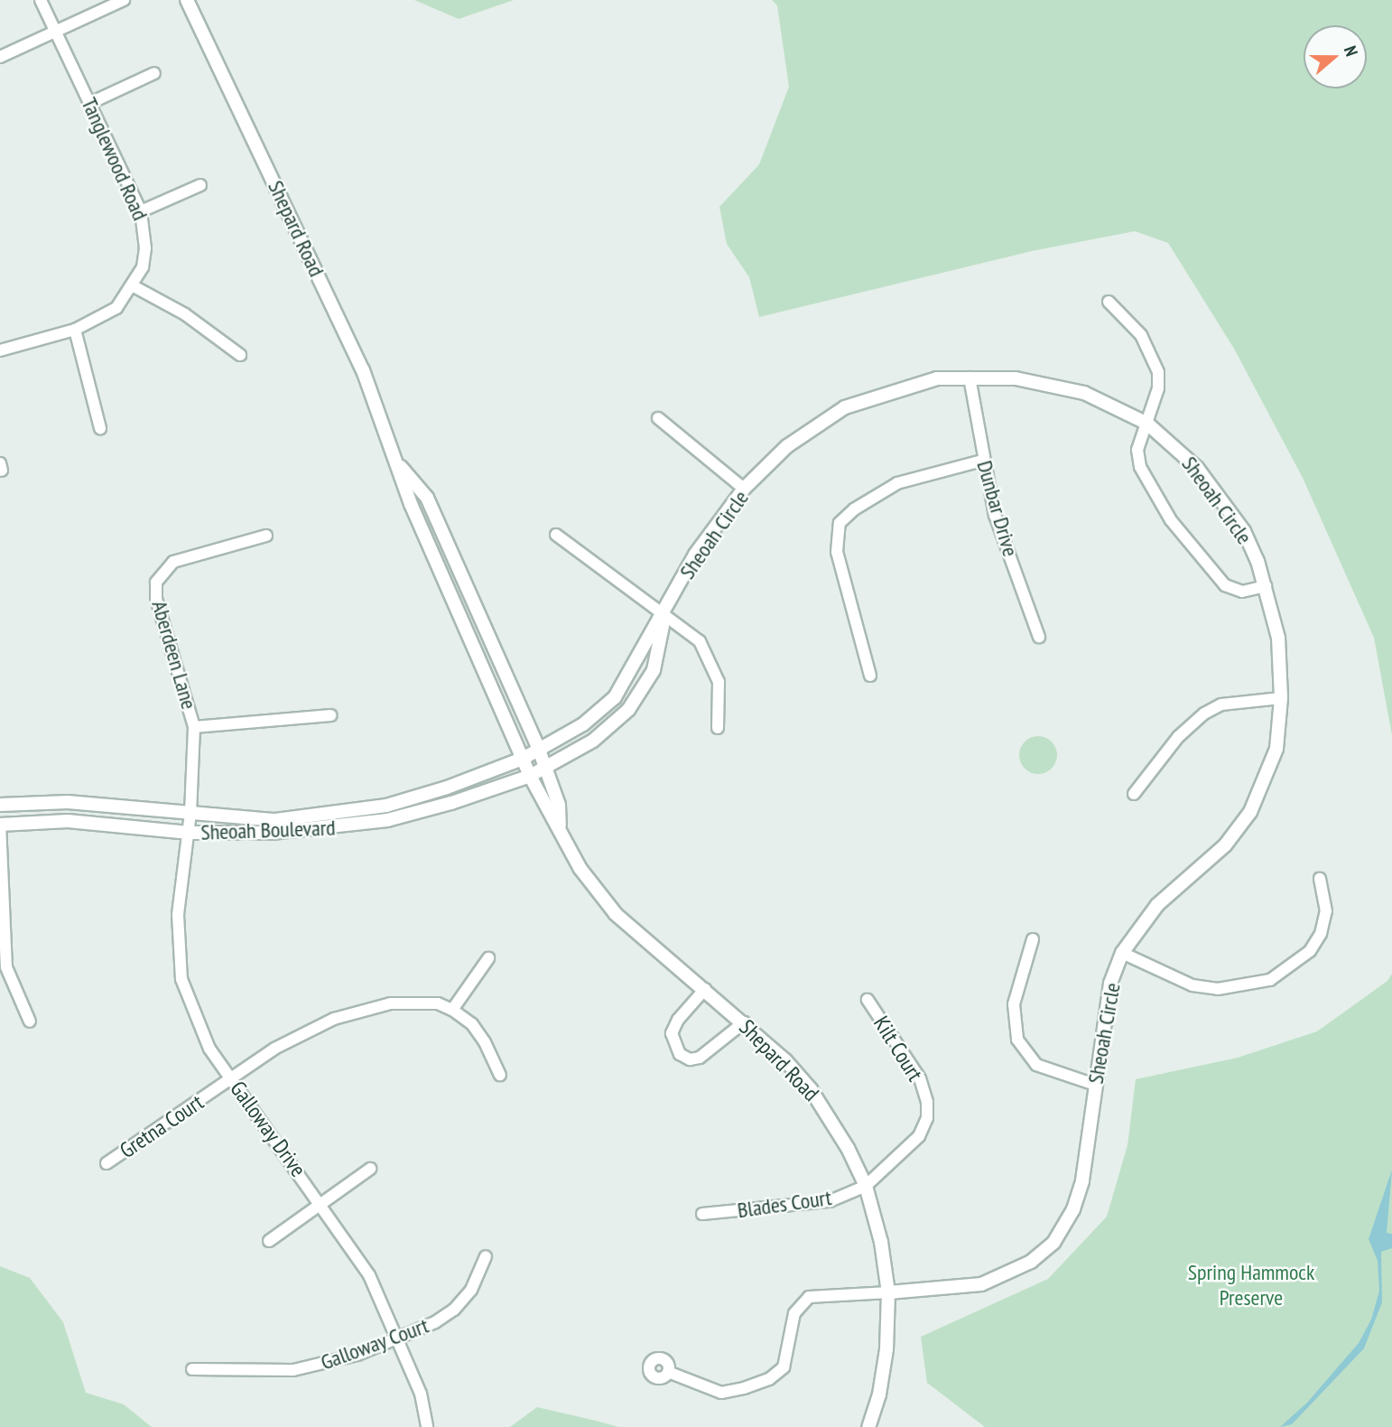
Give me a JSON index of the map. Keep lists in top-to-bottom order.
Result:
{
  "streets": {
    "street": [
      "Tanglewood Road",
      "Shepard Road",
      "Sheoah Circle",
      "Dunbar Drive",
      "Aberdeen Lane",
      "Sheoah Boulevard",
      "Kilt Court",
      "Gretna Court",
      "Galloway Drive",
      "Blades Court",
      "Galloway Court"
    ]
  },
  "crossings": [
    ["Shepard Road", "Sheoah Circle"],
    ["Shepard Road", "Sheoah Boulevard"],
    ["Shepard Road", "Kilt Court"],
    ["Shepard Road", "Blades Court"],
    ["Sheoah Circle", "Dunbar Drive"],
    ["Sheoah Circle", "Sheoah Boulevard"],
    ["Aberdeen Lane", "Sheoah Boulevard"],
    ["Aberdeen Lane", "Galloway Drive"],
    ["Sheoah Boulevard", "Galloway Drive"],
    ["Kilt Court", "Blades Court"],
    ["Gretna Court", "Galloway Drive"],
    ["Galloway Drive", "Galloway Court"]
  ],
  "parks": ["Spring Hammock Preserve"],
  "north": "right"
}
